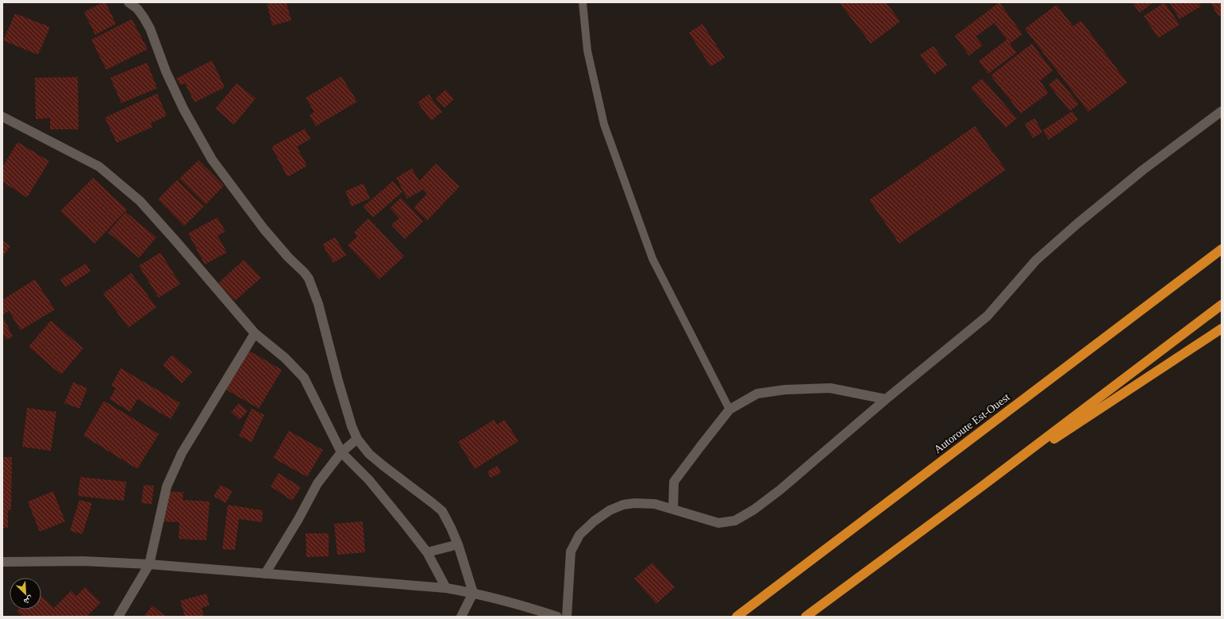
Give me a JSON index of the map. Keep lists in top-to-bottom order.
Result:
{
  "streets": {
    "highway": ["Autoroute Est-Ouest"]
  },
  "north": "bottom right"
}
